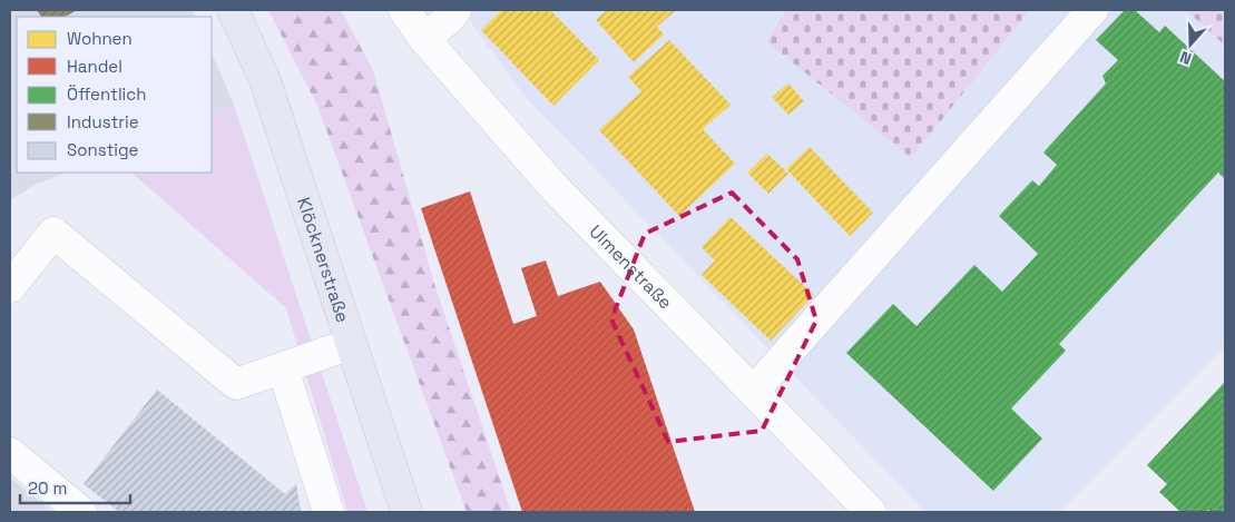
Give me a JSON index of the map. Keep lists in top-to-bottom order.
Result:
{
  "streets": {
    "main road": ["Klöcknerstraße"],
    "street": ["Ulmenstraße"]
  },
  "legend": [
    "Wohnen",
    "Handel",
    "Öffentlich",
    "Industrie",
    "Sonstige"
  ],
  "scale_bar": "20 m",
  "north": "bottom"
}
